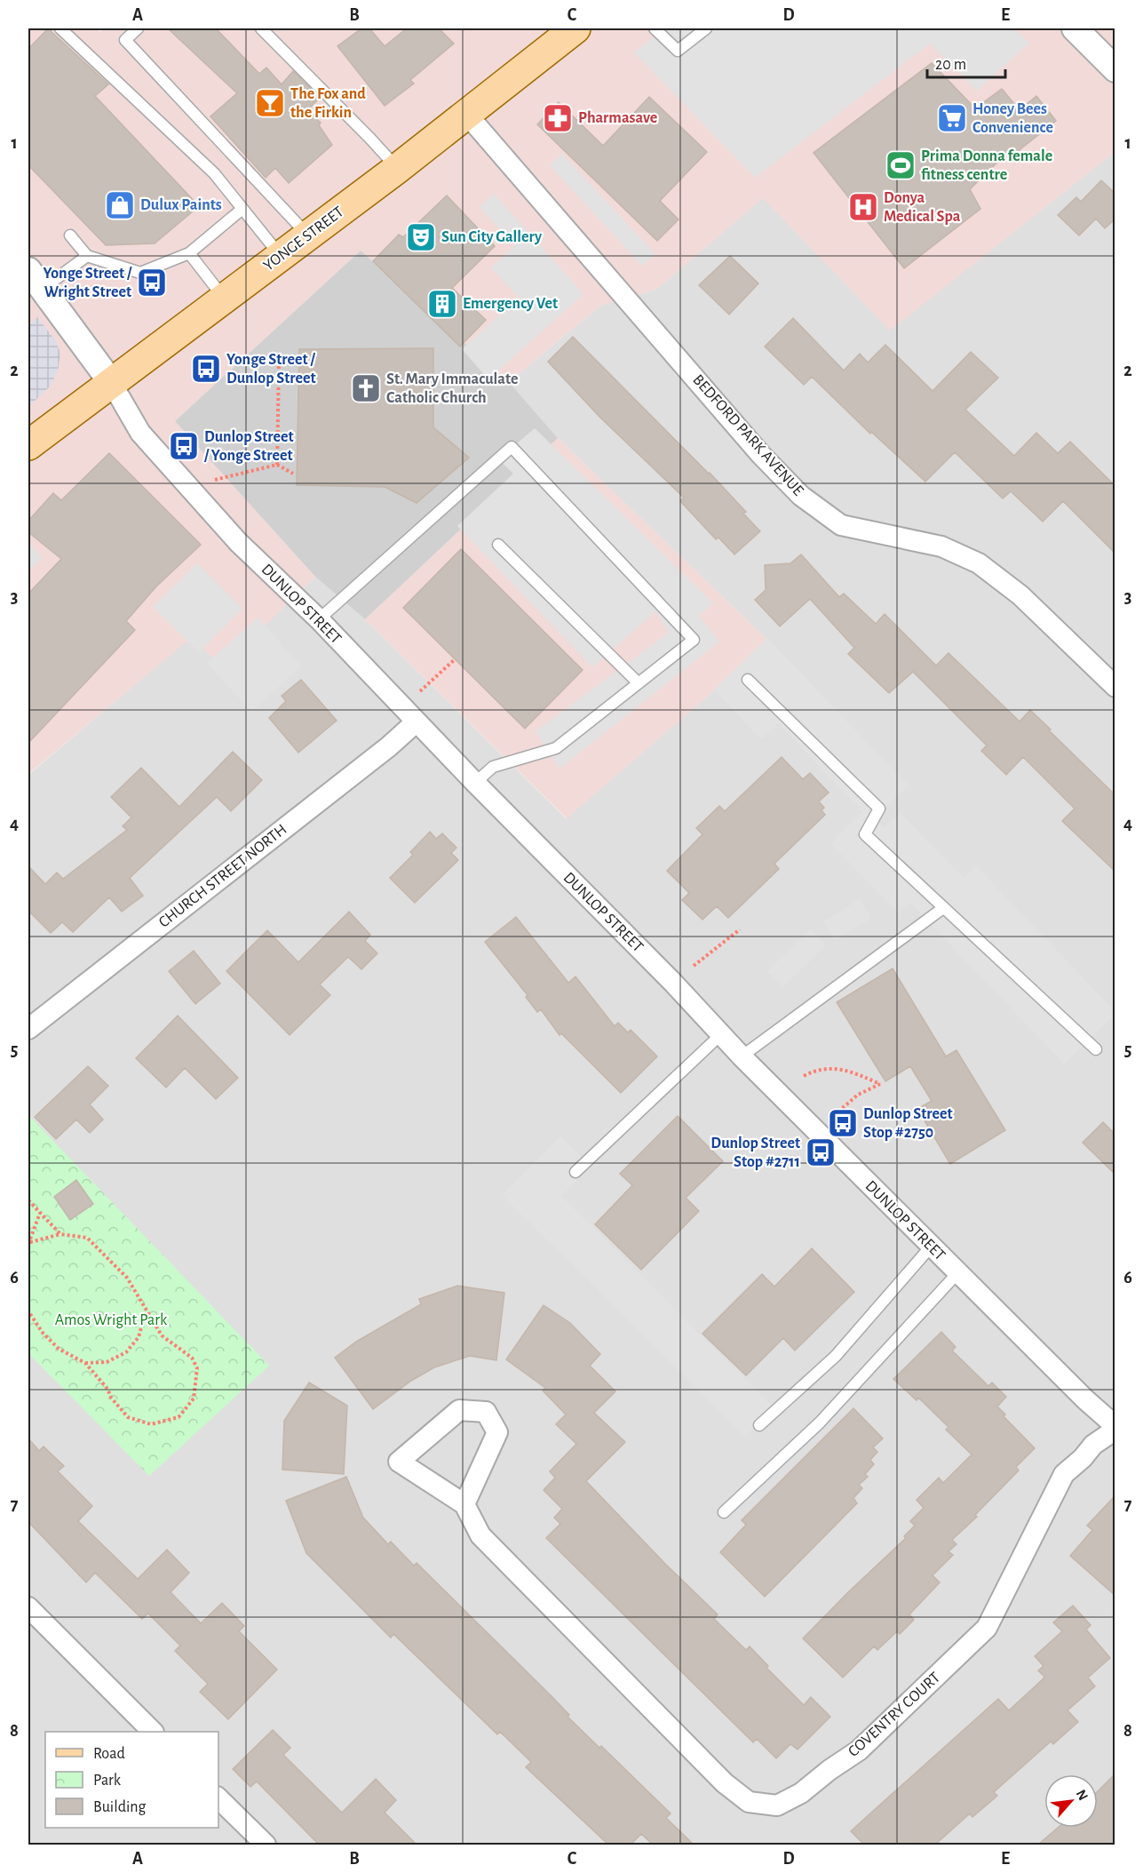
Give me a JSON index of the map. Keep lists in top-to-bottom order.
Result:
{
  "streets": {
    "main road": ["YONGE STREET"],
    "street": [
      "BEDFORD PARK AVENUE",
      "DUNLOP STREET",
      "CHURCH STREET NORTH",
      "COVENTRY COURT"
    ]
  },
  "crossings": [
    ["YONGE STREET", "BEDFORD PARK AVENUE"],
    ["YONGE STREET", "DUNLOP STREET"],
    ["DUNLOP STREET", "CHURCH STREET NORTH"],
    ["DUNLOP STREET", "COVENTRY COURT"]
  ],
  "parks": ["Amos Wright Park"],
  "places": {
    "bar": ["The Fox and the Firkin"],
    "pharmacy": ["Pharmasave"],
    "supermarket": ["Honey Bees Convenience"],
    "sports": ["Prima Donna female fitness centre"],
    "shop": ["Dulux Paints"],
    "hospital": ["Donya Medical Spa"],
    "theatre": ["Sun City Gallery"],
    "bus stop": [
      "Yonge Street / Wright Street",
      "Yonge Street / Dunlop Street",
      "Dunlop Street / Yonge Street",
      "Dunlop Street Stop #2750",
      "Dunlop Street Stop #2711"
    ],
    "building": ["Emergency Vet"],
    "church": ["St. Mary Immaculate Catholic Church"]
  },
  "legend": ["Road", "Park", "Building"],
  "scale_bar": "20 m",
  "north": "top right",
  "grid": {
    "columns": [
      "A",
      "B",
      "C",
      "D",
      "E"
    ],
    "rows": [
      "1",
      "2",
      "3",
      "4",
      "5",
      "6",
      "7",
      "8"
    ]
  }
}
